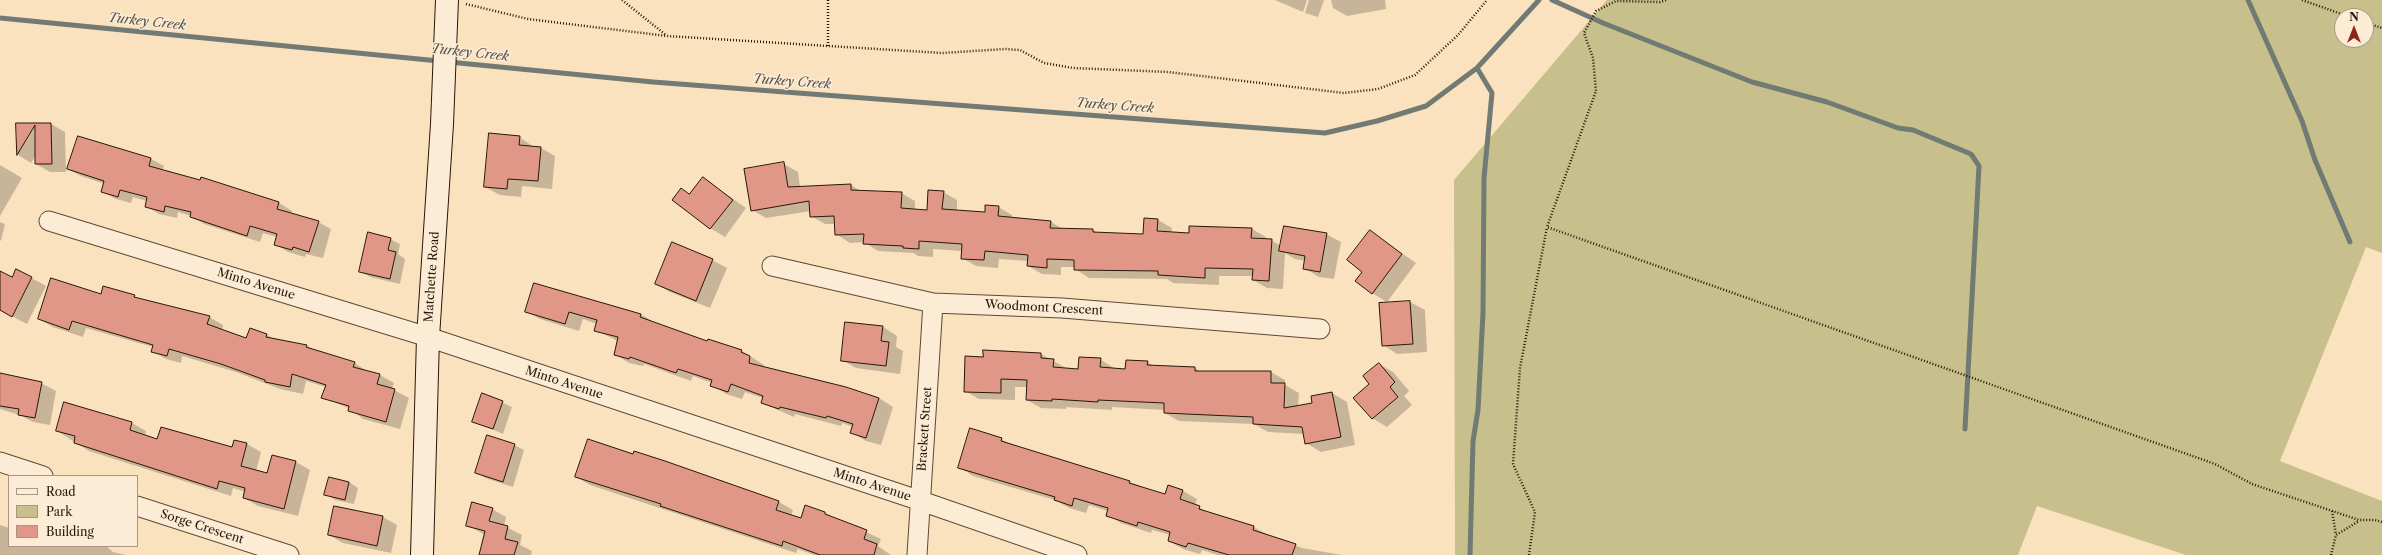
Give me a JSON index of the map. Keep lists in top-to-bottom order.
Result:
{
  "streets": {
    "street": [
      "Matchette Road",
      "Minto Avenue",
      "Woodmont Crescent",
      "Brackett Street",
      "Sorge Crescent"
    ]
  },
  "crossings": [
    ["Matchette Road", "Minto Avenue"],
    ["Minto Avenue", "Brackett Street"],
    ["Woodmont Crescent", "Brackett Street"]
  ],
  "water": ["Turkey Creek"],
  "legend": ["Road", "Park", "Building"],
  "north": "top"
}
